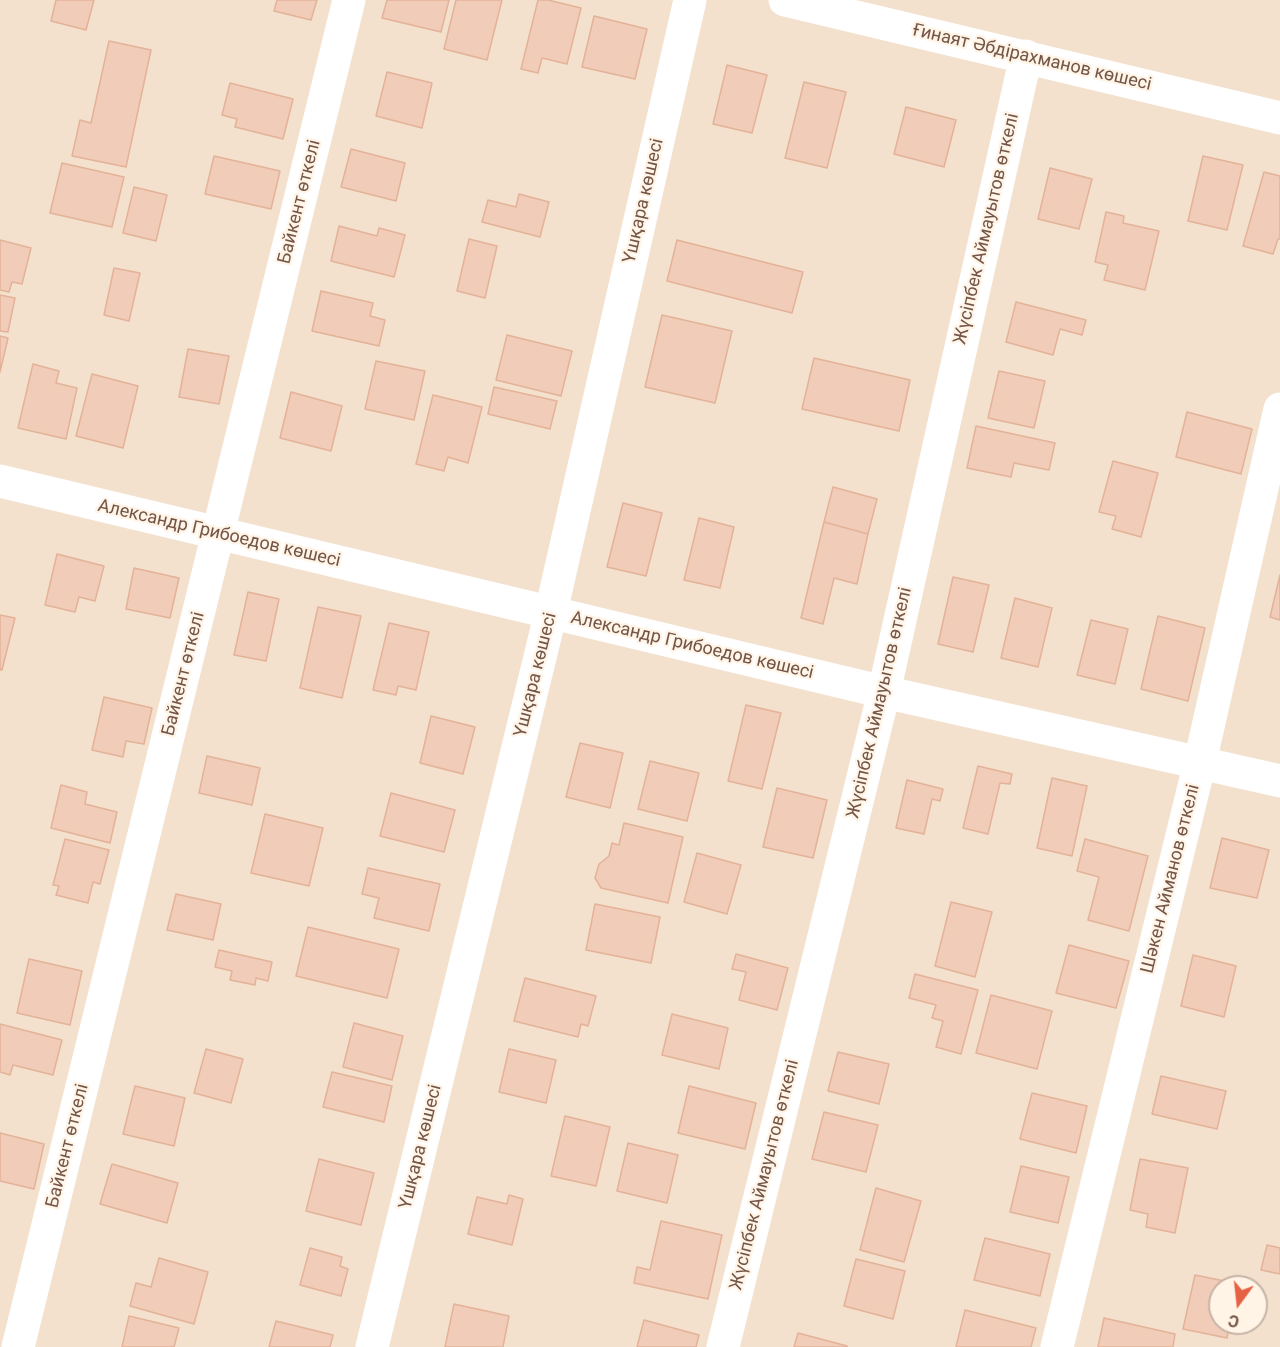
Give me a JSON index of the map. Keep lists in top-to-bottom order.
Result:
{
  "streets": {
    "street": [
      "Ғинаят Әбдірахманов көшесі",
      "Үшқара көшесі",
      "Байкент өткелі",
      "Жүсіпбек Аймауытов өткелі",
      "Александр Грибоедов көшесі",
      "Шәкен Айманов өткелі"
    ]
  },
  "crossings": [
    ["Ғинаят Әбдірахманов көшесі", "Жүсіпбек Аймауытов өткелі"],
    ["Үшқара көшесі", "Александр Грибоедов көшесі"],
    ["Байкент өткелі", "Александр Грибоедов көшесі"],
    ["Жүсіпбек Аймауытов өткелі", "Александр Грибоедов көшесі"],
    ["Александр Грибоедов көшесі", "Шәкен Айманов өткелі"]
  ],
  "north": "bottom"
}
